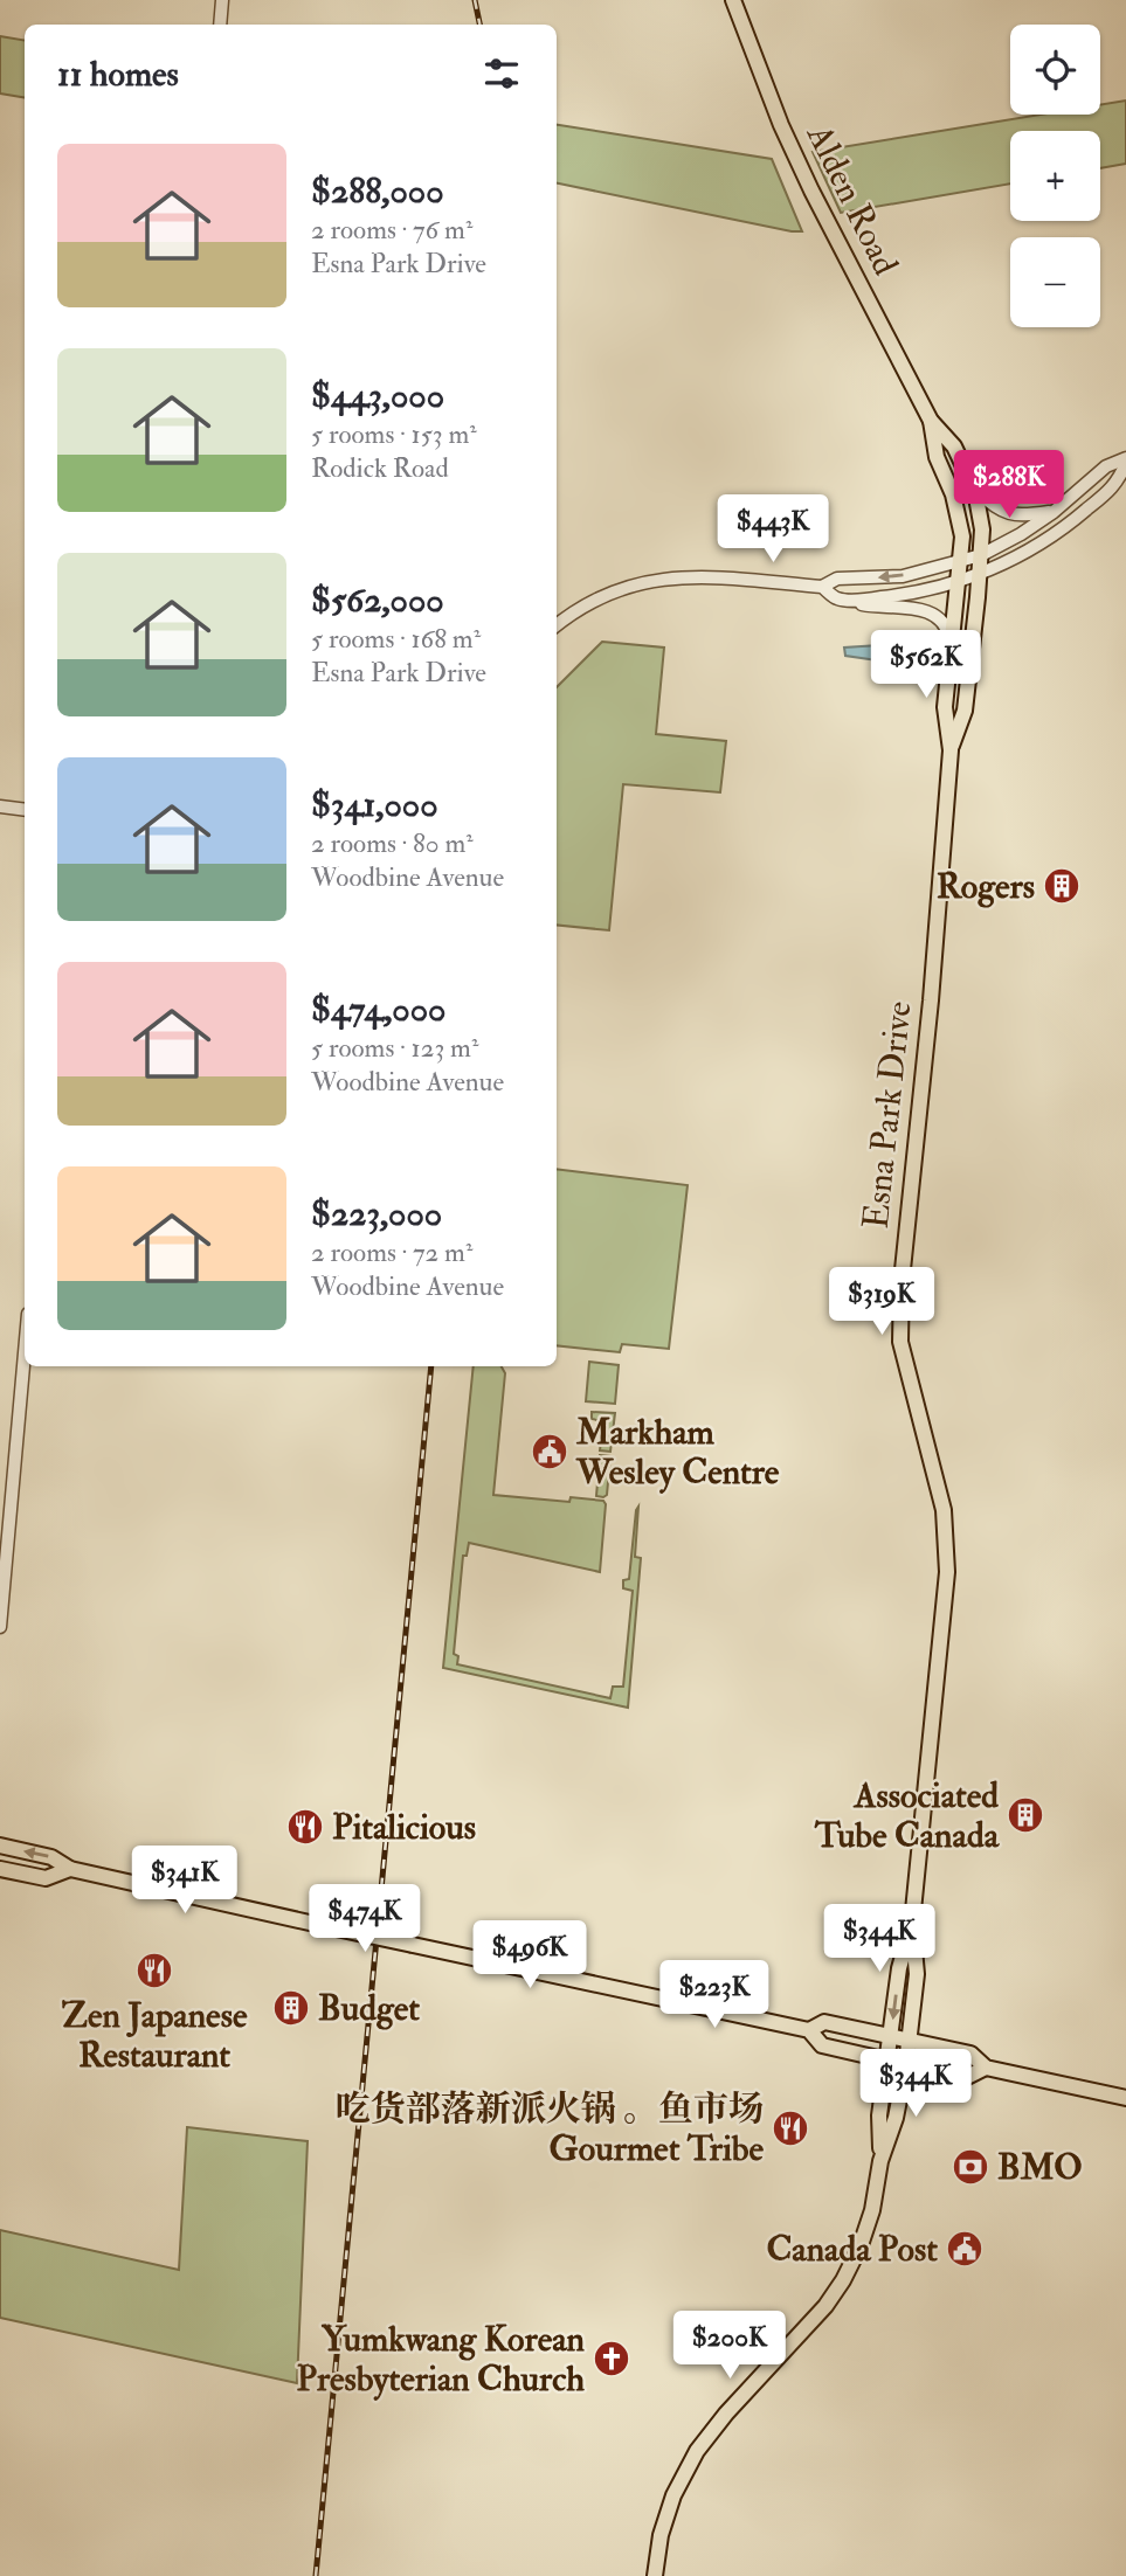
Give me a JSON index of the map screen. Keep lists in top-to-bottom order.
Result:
{
  "streets": {
    "main road": ["Alden Road", "Esna Park Drive"]
  },
  "crossings": [
    ["Alden Road", "Esna Park Drive"]
  ],
  "places": {
    "building": ["Rogers", "Associated Tube Canada", "Budget"],
    "public building": ["Markham Wesley Centre", "Canada Post"],
    "restaurant": ["Pitalicious", "Zen Japanese Restaurant", "吃货部落新派火锅 。鱼市场 Gourmet Tribe"],
    "bank": ["BMO"],
    "church": ["Yumkwang Korean Presbyterian Church"]
  },
  "page": {
    "map_buttons": ["+", "−"],
    "heading": "11 homes",
    "list": [
      {
        "name": "$288,000",
        "note": "2 rooms · 76 m² · Esna Park Drive"
      },
      {
        "name": "$443,000",
        "note": "5 rooms · 153 m² · Rodick Road"
      },
      {
        "name": "$562,000",
        "note": "5 rooms · 168 m² · Esna Park Drive"
      },
      {
        "name": "$341,000",
        "note": "2 rooms · 80 m² · Woodbine Avenue"
      },
      {
        "name": "$474,000",
        "note": "5 rooms · 123 m² · Woodbine Avenue"
      },
      {
        "name": "$223,000",
        "note": "2 rooms · 72 m² · Woodbine Avenue"
      }
    ],
    "price": [
      "$288K",
      "$443K",
      "$562K",
      "$319K",
      "$341K",
      "$474K",
      "$344K",
      "$496K",
      "$223K",
      "$344K",
      "$200K"
    ]
  }
}
